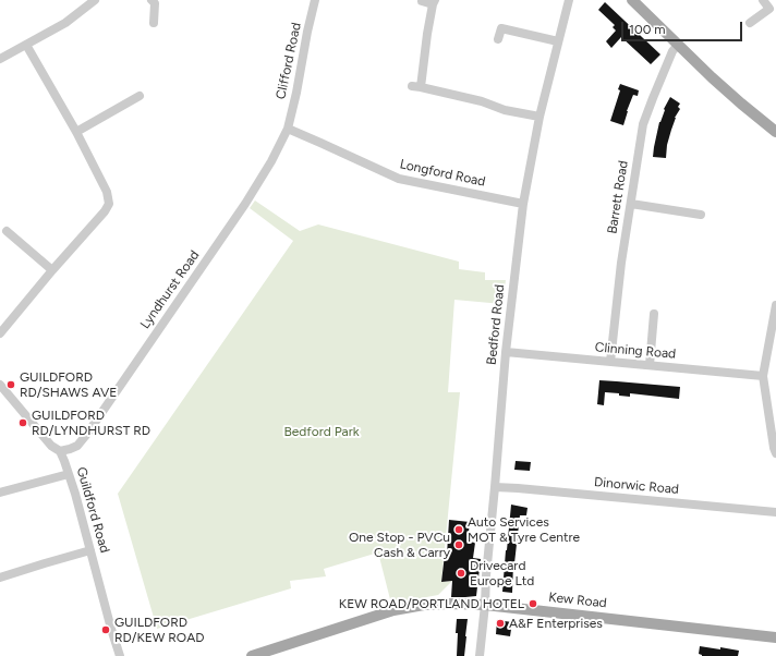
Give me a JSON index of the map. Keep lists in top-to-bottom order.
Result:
{
  "streets": {
    "main road": ["Kew Road"],
    "street": [
      "Clifford Road",
      "Longford Road",
      "Barrett Road",
      "Lyndhurst Road",
      "Bedford Road",
      "Clinning Road",
      "Dinorwic Road",
      "Guildford Road"
    ]
  },
  "crossings": [
    ["Clifford Road", "Longford Road"],
    ["Clifford Road", "Lyndhurst Road"],
    ["Longford Road", "Lyndhurst Road"],
    ["Longford Road", "Bedford Road"],
    ["Barrett Road", "Clinning Road"],
    ["Lyndhurst Road", "Guildford Road"],
    ["Bedford Road", "Clinning Road"],
    ["Bedford Road", "Dinorwic Road"],
    ["Bedford Road", "Kew Road"]
  ],
  "parks": ["Bedford Park"],
  "places": [
    "GUILDFORD RD/SHAWS AVE",
    "GUILDFORD RD/LYNDHURST RD",
    "Auto Services MOT & Tyre Centre",
    "One Stop - PVCu Cash & Carry",
    "Drivecard Europe Ltd",
    "KEW ROAD/PORTLAND HOTEL",
    "A&F Enterprises",
    "GUILDFORD RD/KEW ROAD"
  ],
  "scale_bar": "100 m"
}
